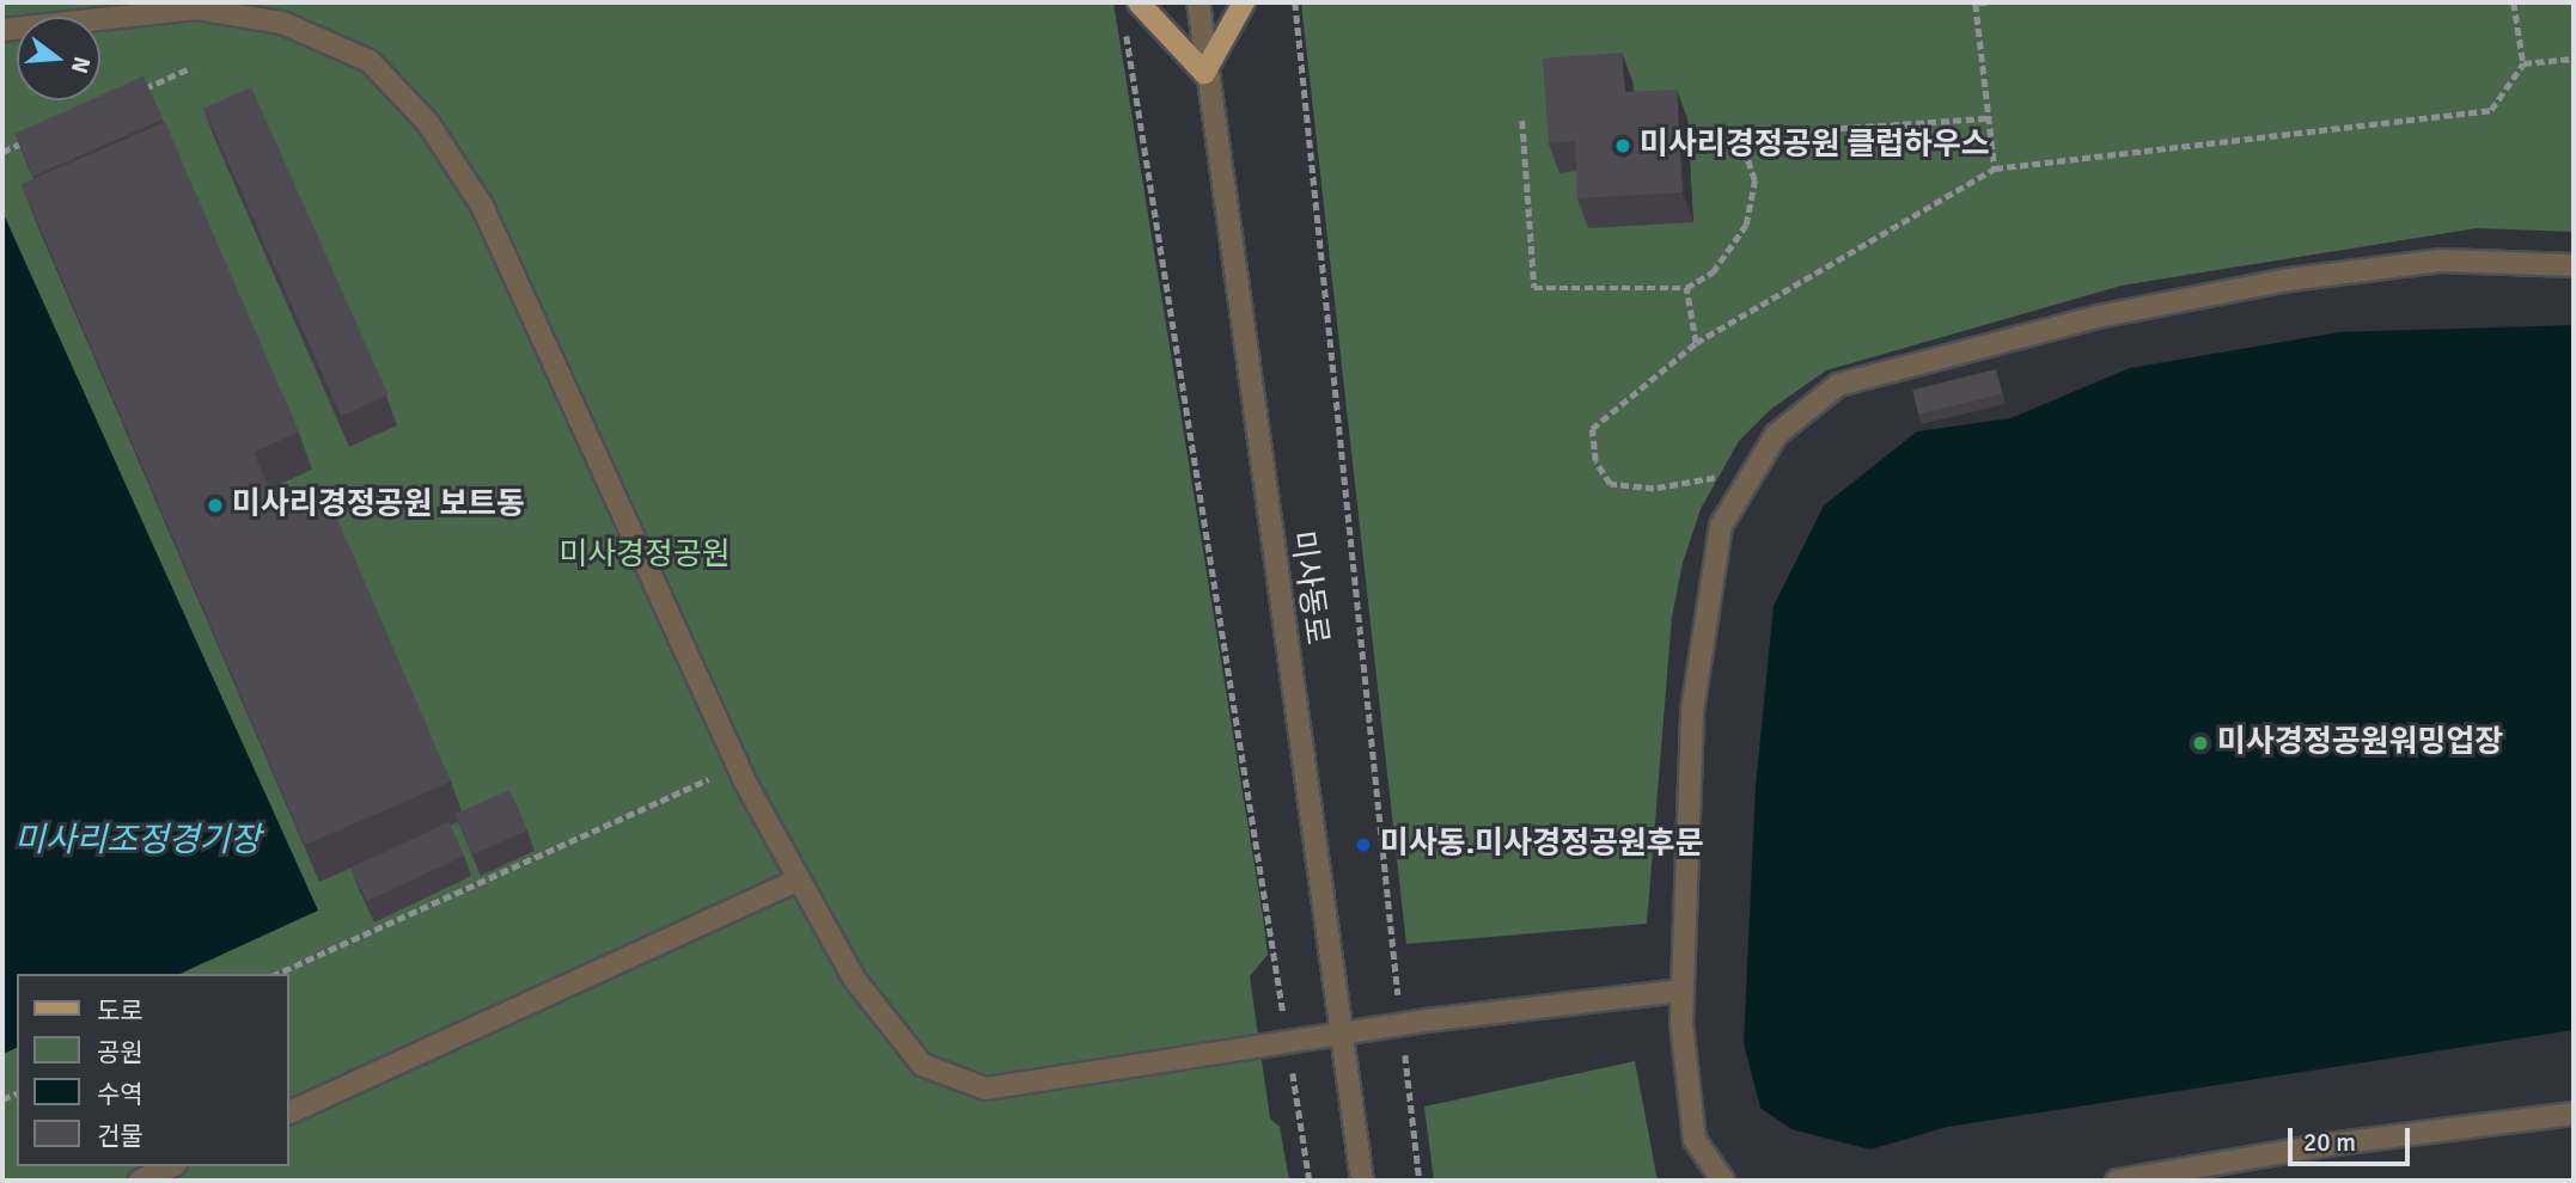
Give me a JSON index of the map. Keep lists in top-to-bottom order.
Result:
{
  "streets": {
    "street": ["미사동로"]
  },
  "water": ["미사리조정경기장"],
  "parks": ["미사경정공원"],
  "places": [
    "미사리경정공원 클럽하우스",
    "미사리경정공원 보트동",
    "미사경정공원워밍업장",
    "미사동.미사경정공원후문"
  ],
  "legend": [
    "도로",
    "공원",
    "수역",
    "건물"
  ],
  "scale_bar": "20 m",
  "north": "right"
}
